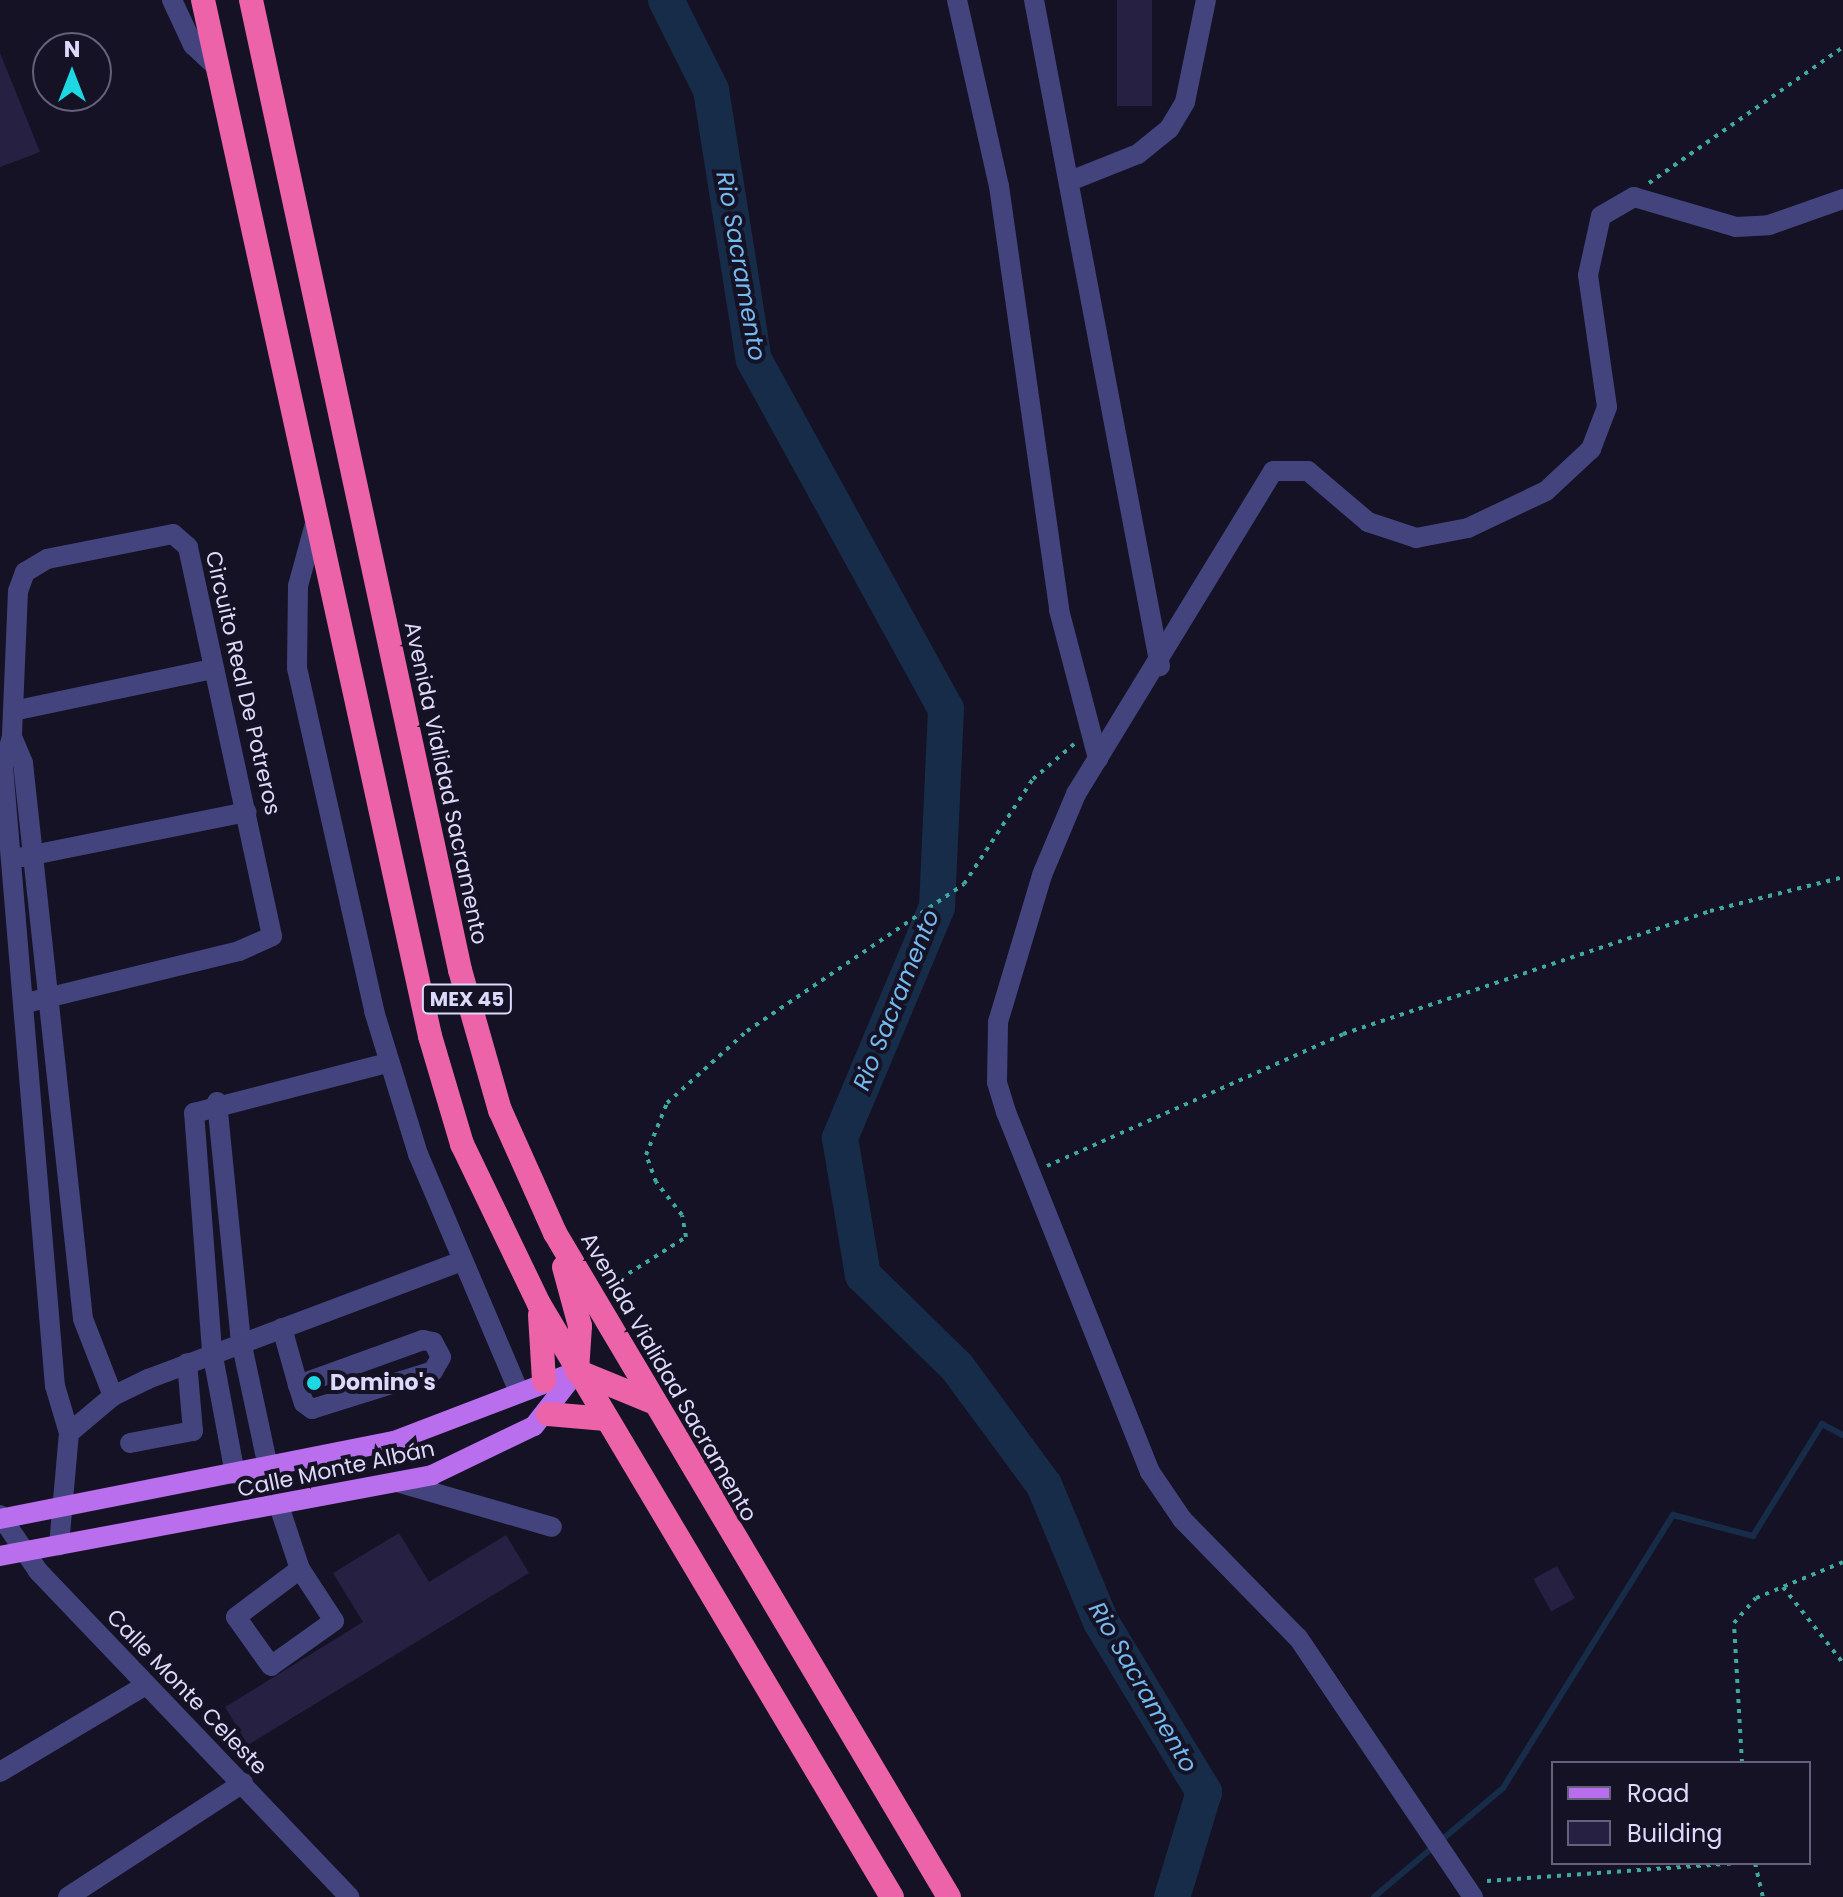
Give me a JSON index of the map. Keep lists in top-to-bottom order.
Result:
{
  "streets": {
    "highway": ["Avenida Vialidad Sacramento", "MEX 45"],
    "main road": ["Calle Monte Albán"],
    "street": ["Circuito Real De Potreros", "Calle Monte Celeste"]
  },
  "crossings": [
    ["Circuito Real De Potreros", "Calle Monte Albán"],
    ["MEX 45", "Calle Monte Albán"],
    ["Calle Monte Albán", "Calle Monte Celeste"]
  ],
  "water": ["Rio Sacramento"],
  "places": ["Domino's"],
  "legend": ["Road", "Building"],
  "north": "top"
}
